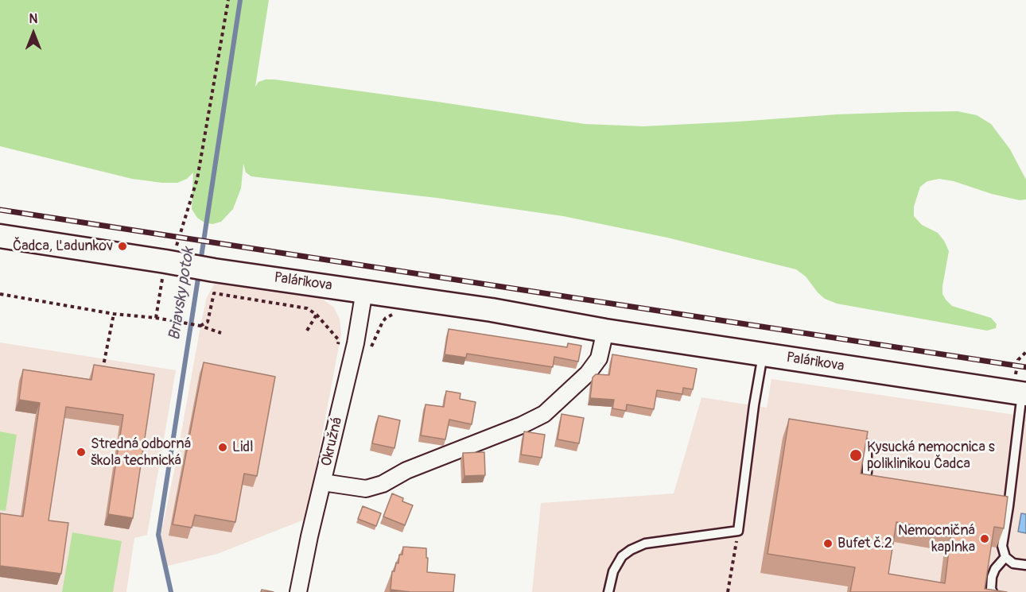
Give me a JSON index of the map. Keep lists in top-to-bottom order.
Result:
{
  "streets": {
    "main road": ["Palárikova"],
    "street": ["Okružná"]
  },
  "crossings": [
    ["Palárikova", "Okružná"]
  ],
  "water": ["Briavsky potok"],
  "places": [
    "Čadca, Ľadunkov",
    "Lidl",
    "Stredná odborná škola technická",
    "Kysucká nemocnica s poliklinikou Čadca",
    "Nemocničná kaplnka",
    "Bufet č.2"
  ],
  "north": "top"
}
